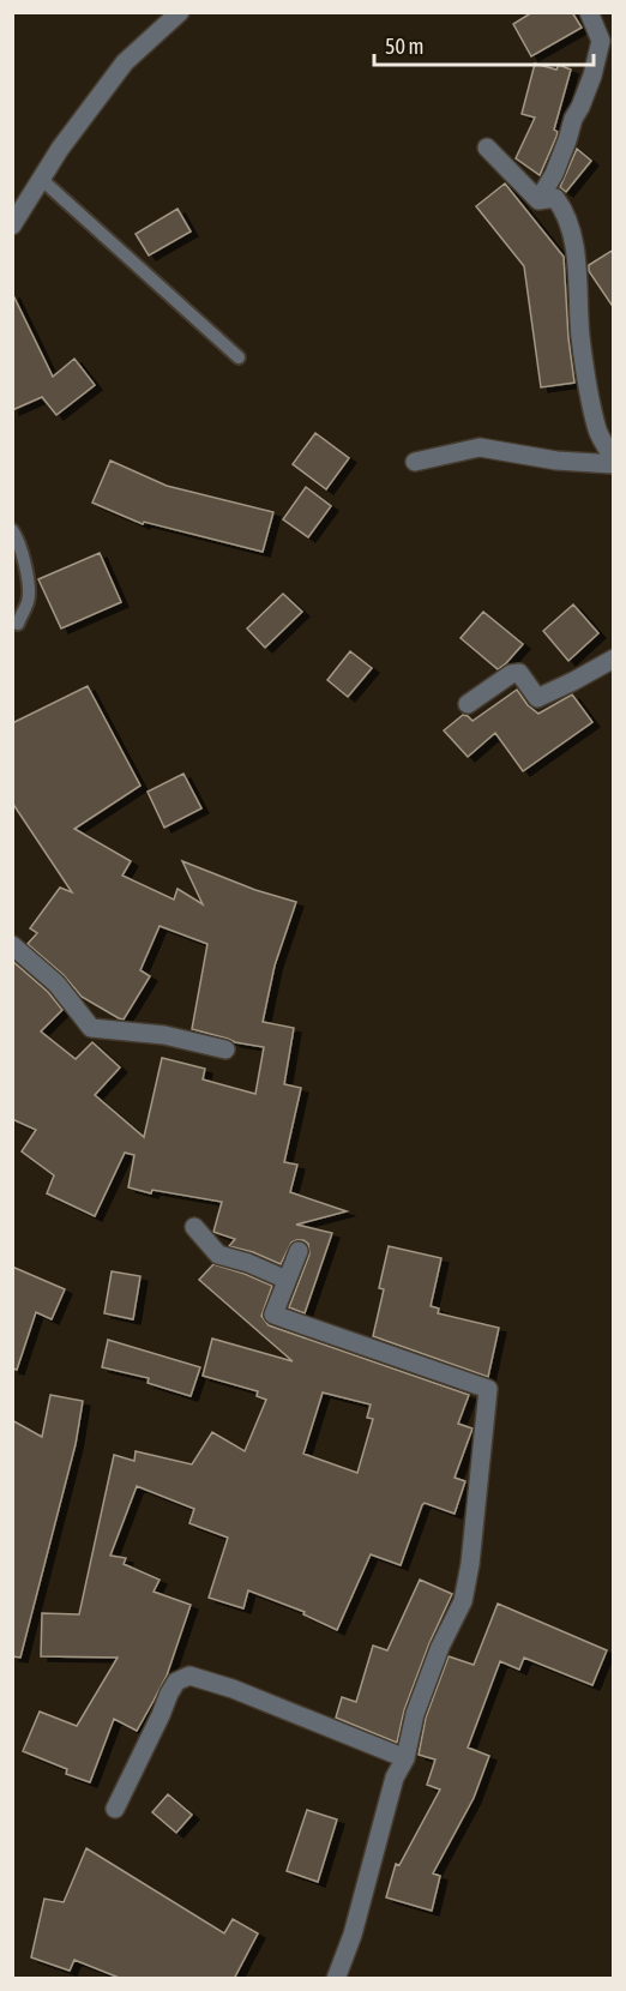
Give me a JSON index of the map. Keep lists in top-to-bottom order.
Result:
{
  "scale_bar": "50 m"
}
